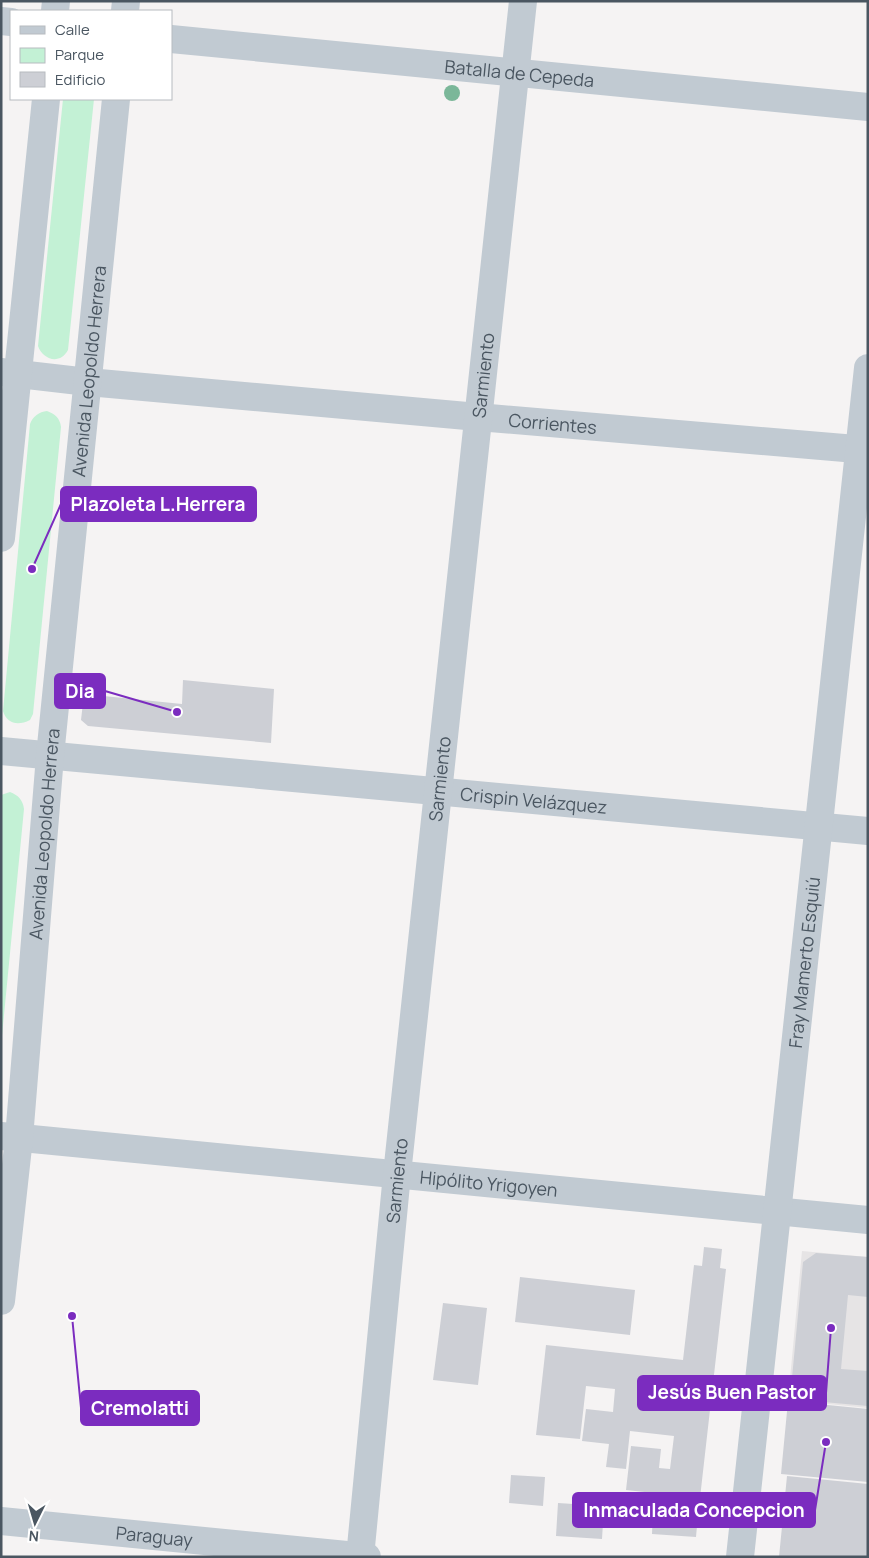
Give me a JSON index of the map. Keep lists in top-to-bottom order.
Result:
{
  "streets": {
    "street": [
      "Batalla de Cepeda",
      "Avenida Leopoldo Herrera",
      "Sarmiento",
      "Corrientes",
      "Crispin Velázquez",
      "Fray Mamerto Esquiú",
      "Hipólito Yrigoyen",
      "Paraguay"
    ]
  },
  "crossings": [
    ["Batalla de Cepeda", "Sarmiento"],
    ["Avenida Leopoldo Herrera", "Corrientes"],
    ["Avenida Leopoldo Herrera", "Crispin Velázquez"],
    ["Avenida Leopoldo Herrera", "Hipólito Yrigoyen"],
    ["Sarmiento", "Corrientes"],
    ["Sarmiento", "Crispin Velázquez"],
    ["Sarmiento", "Hipólito Yrigoyen"],
    ["Sarmiento", "Paraguay"],
    ["Corrientes", "Fray Mamerto Esquiú"],
    ["Crispin Velázquez", "Fray Mamerto Esquiú"],
    ["Fray Mamerto Esquiú", "Hipólito Yrigoyen"]
  ],
  "places": [
    "Plazoleta L.Herrera",
    "Dia",
    "Cremolatti",
    "Jesús Buen Pastor",
    "Inmaculada Concepcion"
  ],
  "legend": ["Calle", "Parque", "Edificio"],
  "north": "bottom"
}
